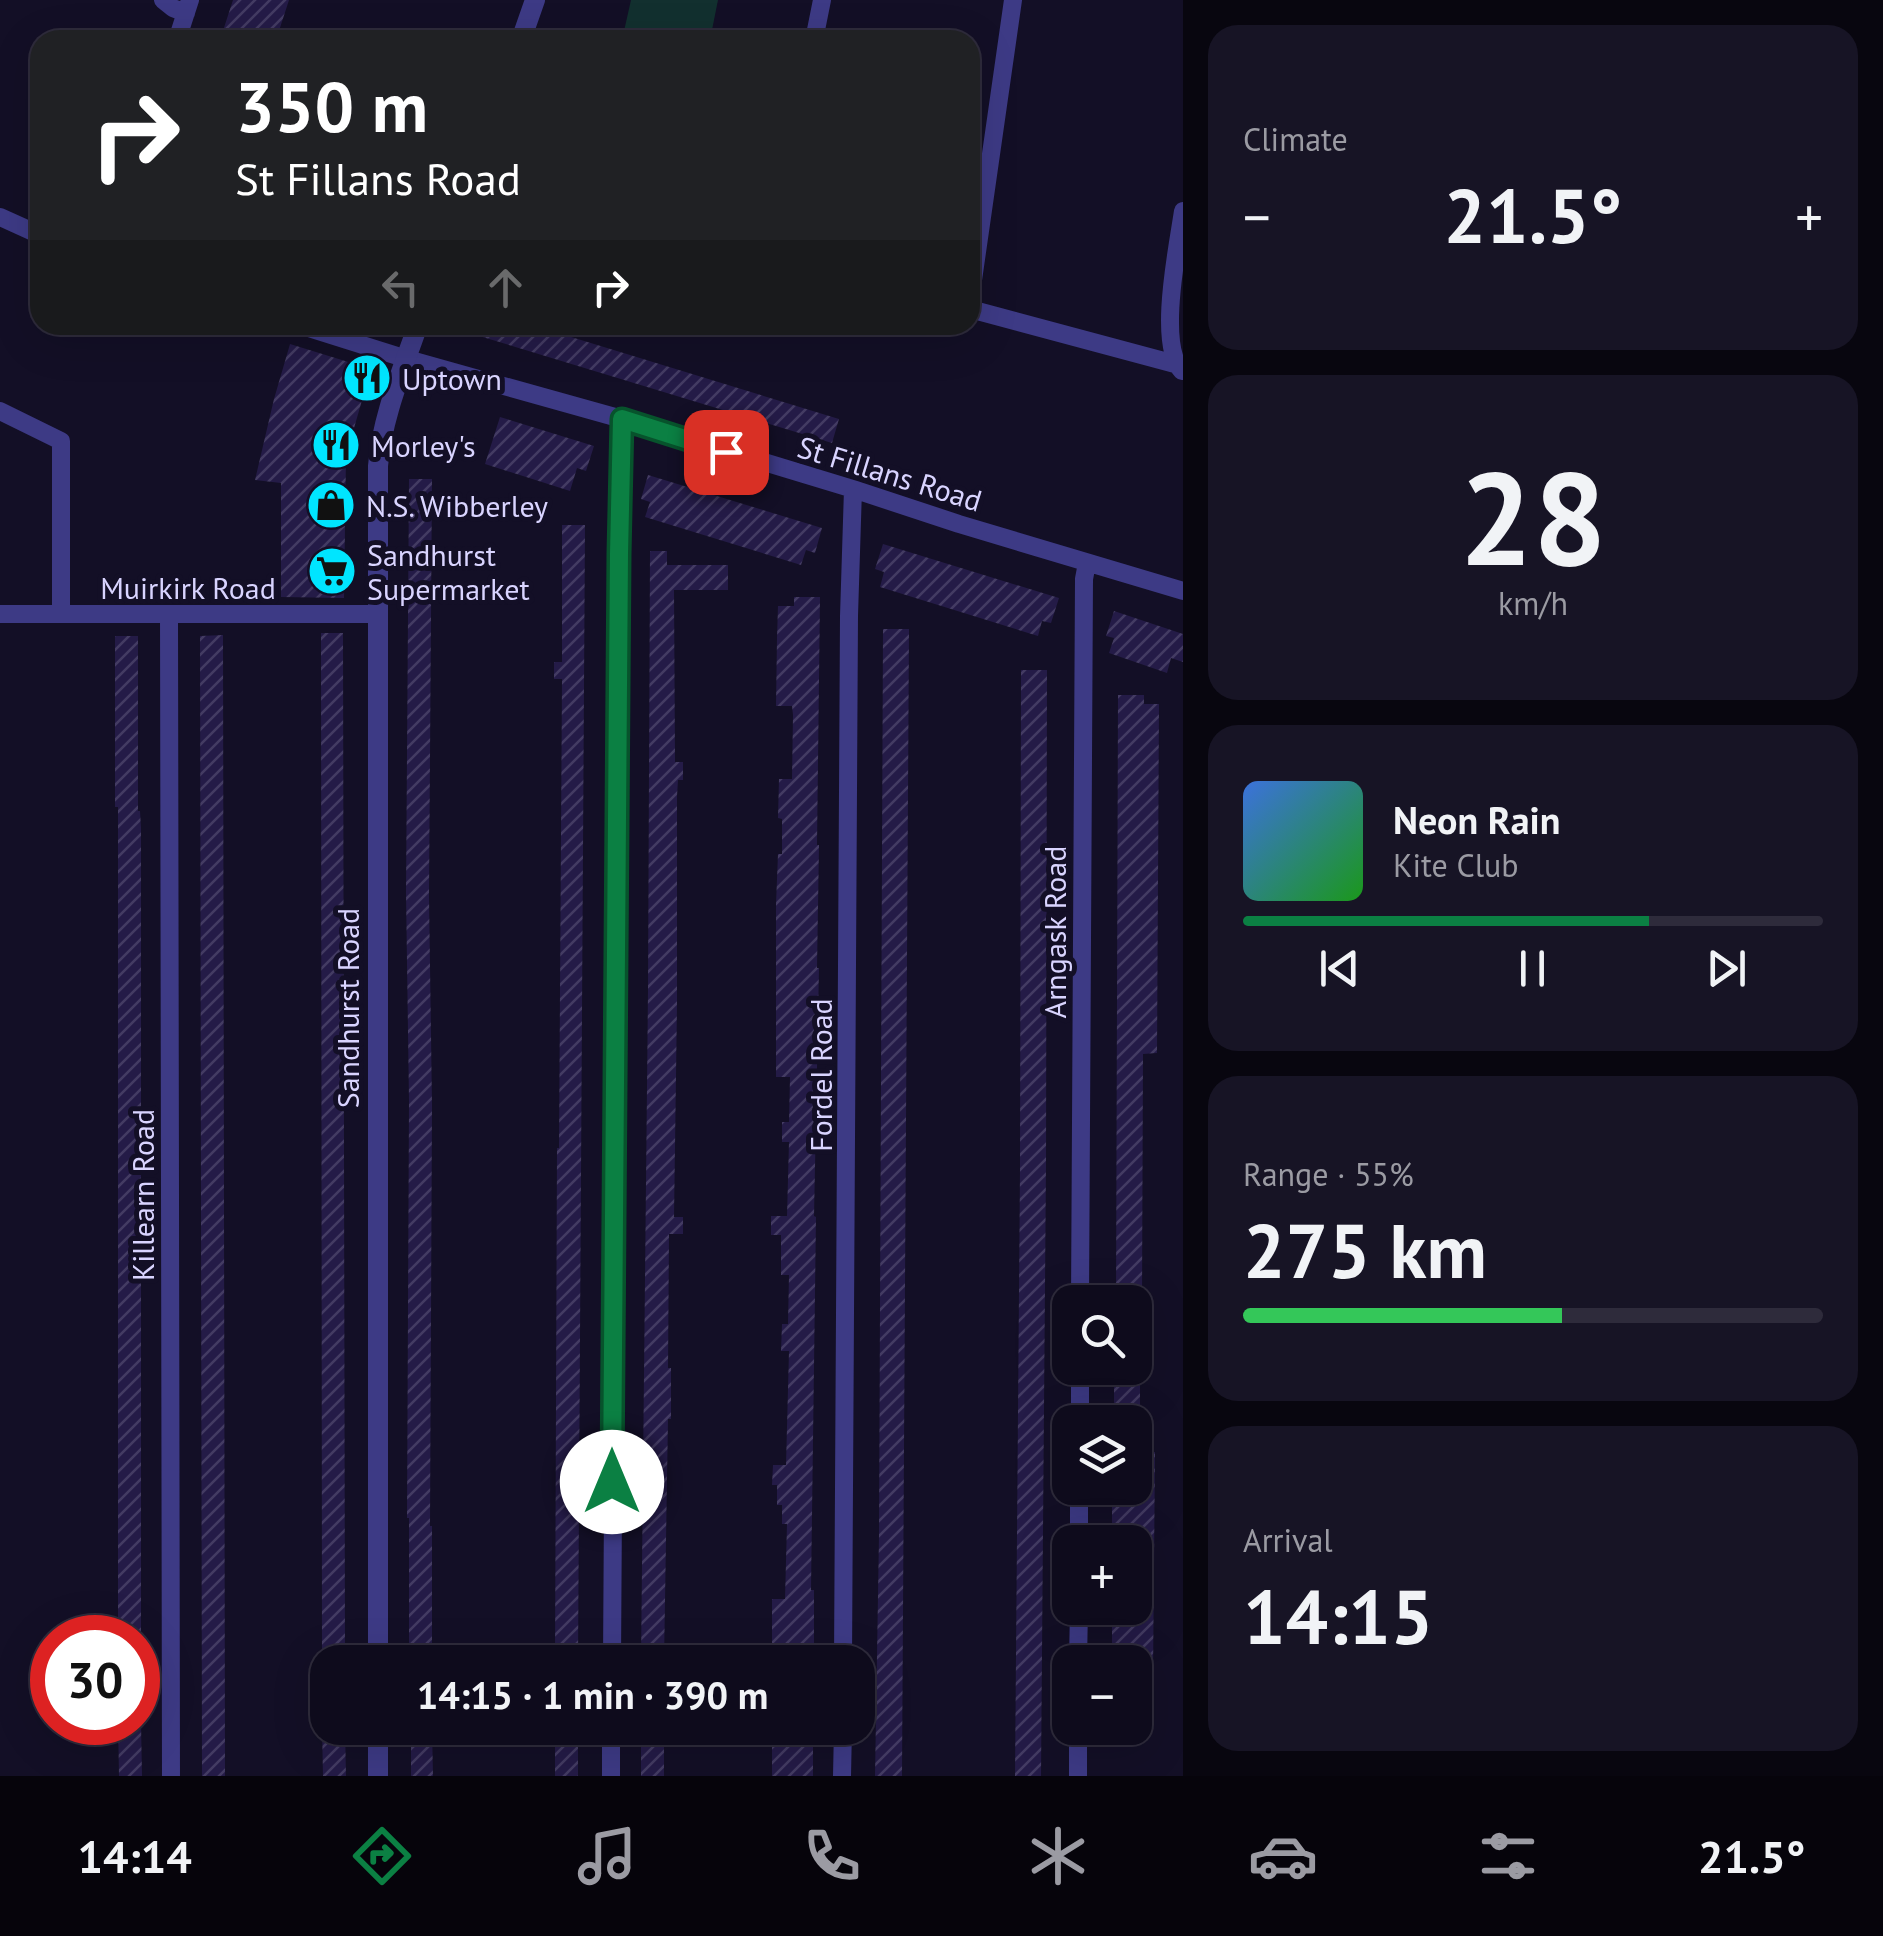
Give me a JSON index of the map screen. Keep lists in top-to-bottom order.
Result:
{
  "streets": {
    "street": [
      "St Fillans Road",
      "Muirkirk Road",
      "Arngask Road",
      "Sandhurst Road",
      "Fordel Road",
      "Killearn Road"
    ]
  },
  "crossings": [
    ["St Fillans Road", "Arngask Road"],
    ["St Fillans Road", "Sandhurst Road"],
    ["St Fillans Road", "Fordel Road"],
    ["Muirkirk Road", "Sandhurst Road"],
    ["Muirkirk Road", "Killearn Road"]
  ],
  "places": {
    "restaurant": ["Uptown", "Morley's"],
    "shop": ["N.S. Wibberley"],
    "supermarket": ["Sandhurst Supermarket"]
  },
  "page": {
    "tile": [
      "Climate",
      ["28", "km/h"],
      ["Range · 55%", "275 km"],
      ["Arrival", "14:15"]
    ],
    "turn": ["350 m", "St Fillans Road"],
    "heat": ["−", "21.5°", "+"],
    "song": ["Neon Rain", "Kite Club"],
    "map_buttons": ["+", "−"],
    "limit": "30",
    "trip": "14:15 · 1 min · 390 m",
    "tabs": ["14:14", "21.5°"]
  }
}
